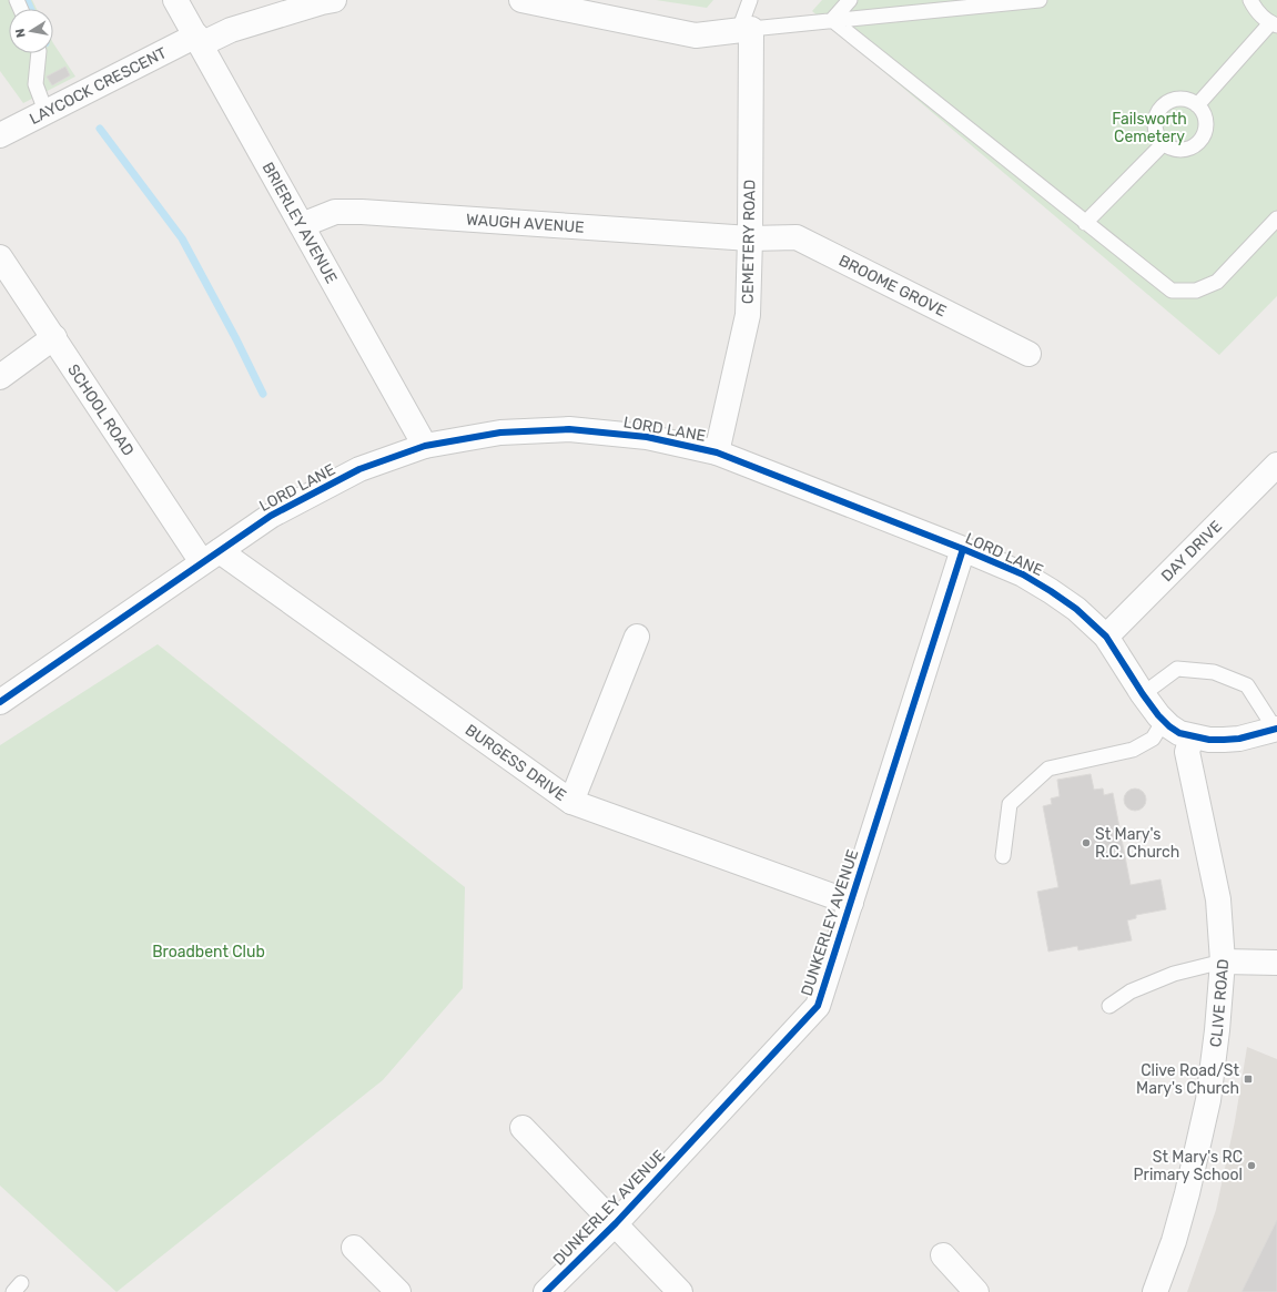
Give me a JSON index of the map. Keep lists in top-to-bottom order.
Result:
{
  "streets": {
    "street": [
      "LAYCOCK CRESCENT",
      "BRIERLEY AVENUE",
      "WAUGH AVENUE",
      "CEMETERY ROAD",
      "BROOME GROVE",
      "SCHOOL ROAD",
      "LORD LANE",
      "DAY DRIVE",
      "BURGESS DRIVE",
      "DUNKERLEY AVENUE",
      "CLIVE ROAD"
    ]
  },
  "crossings": [
    ["LAYCOCK CRESCENT", "BRIERLEY AVENUE"],
    ["BRIERLEY AVENUE", "WAUGH AVENUE"],
    ["BRIERLEY AVENUE", "LORD LANE"],
    ["WAUGH AVENUE", "CEMETERY ROAD"],
    ["WAUGH AVENUE", "BROOME GROVE"],
    ["CEMETERY ROAD", "BROOME GROVE"],
    ["CEMETERY ROAD", "LORD LANE"],
    ["SCHOOL ROAD", "LORD LANE"],
    ["SCHOOL ROAD", "BURGESS DRIVE"],
    ["LORD LANE", "DAY DRIVE"],
    ["LORD LANE", "BURGESS DRIVE"],
    ["LORD LANE", "DUNKERLEY AVENUE"],
    ["LORD LANE", "CLIVE ROAD"],
    ["BURGESS DRIVE", "DUNKERLEY AVENUE"]
  ],
  "parks": ["Failsworth Cemetery", "Broadbent Club"],
  "places": {
    "other": ["St Mary's R.C. Church", "St Mary's RC Primary School"],
    "transit": ["Clive Road/St Mary's Church"]
  },
  "north": "left"
}
